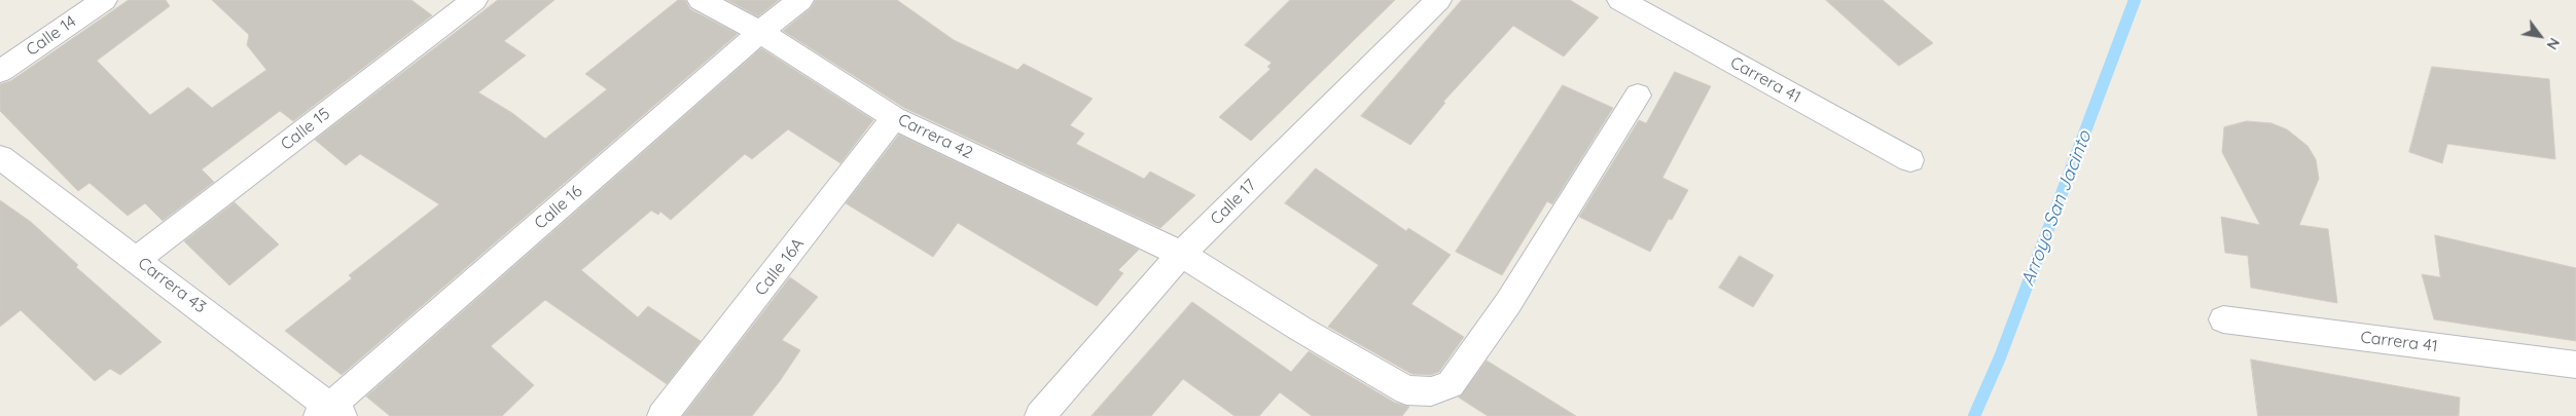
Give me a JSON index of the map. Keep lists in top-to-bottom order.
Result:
{
  "streets": {
    "street": [
      "Calle 14",
      "Carrera 41",
      "Calle 15",
      "Carrera 42",
      "Calle 17",
      "Calle 16",
      "Calle 16A",
      "Carrera 43"
    ]
  },
  "crossings": [
    ["Calle 15", "Carrera 43"],
    ["Carrera 42", "Calle 17"],
    ["Carrera 42", "Calle 16"],
    ["Carrera 42", "Calle 16A"],
    ["Calle 16", "Carrera 43"]
  ],
  "water": ["Arroyo San Jacinto"],
  "north": "bottom right"
}
